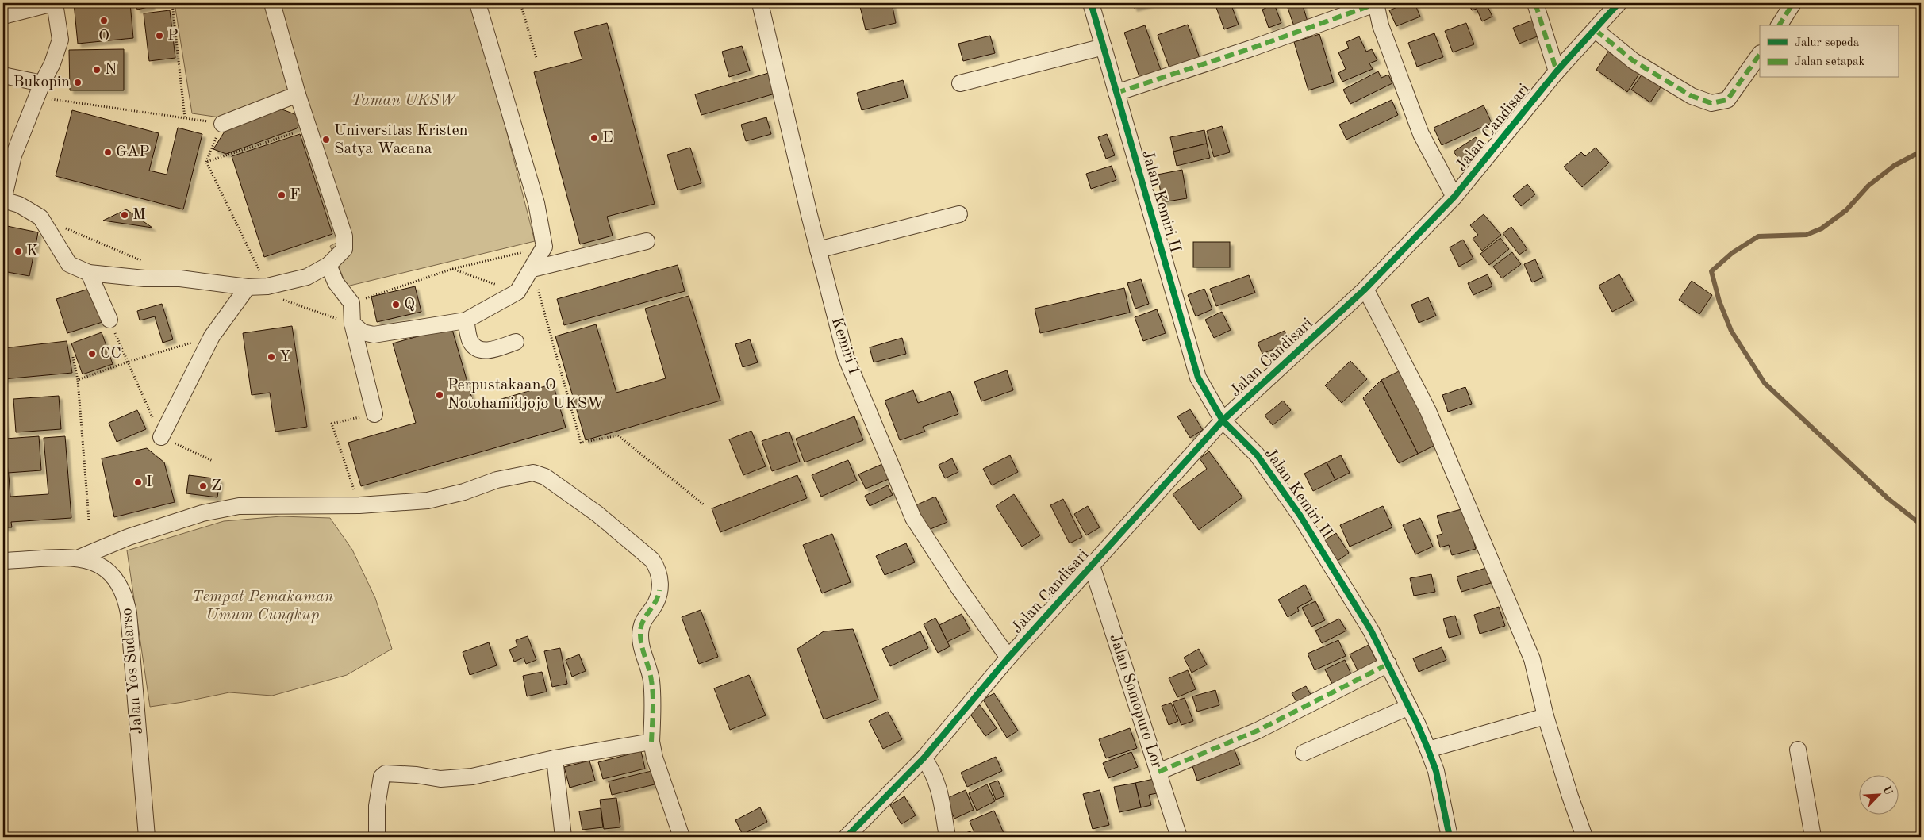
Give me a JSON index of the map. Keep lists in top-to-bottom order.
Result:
{
  "streets": {
    "street": [
      "Jalan Candisari",
      "Jalan Kemiri II",
      "Kemiri 1",
      "Jalan Yos Sudarso",
      "Jalan Somopuro Lor"
    ]
  },
  "crossings": [
    ["Jalan Candisari", "Jalan Kemiri II"],
    ["Jalan Candisari", "Kemiri 1"],
    ["Jalan Candisari", "Jalan Somopuro Lor"]
  ],
  "parks": ["Taman UKSW", "Tempat Pemakaman Umum Cungkup"],
  "places": [
    "O",
    "P",
    "N",
    "Bukopin",
    "E",
    "Universitas Kristen Satya Wacana",
    "GAP",
    "F",
    "M",
    "K",
    "Q",
    "CC",
    "Y",
    "Perpustakaan O Notohamidjojo UKSW",
    "I",
    "Z"
  ],
  "legend": ["Jalur sepeda", "Jalan setapak"],
  "north": "top right"
}
